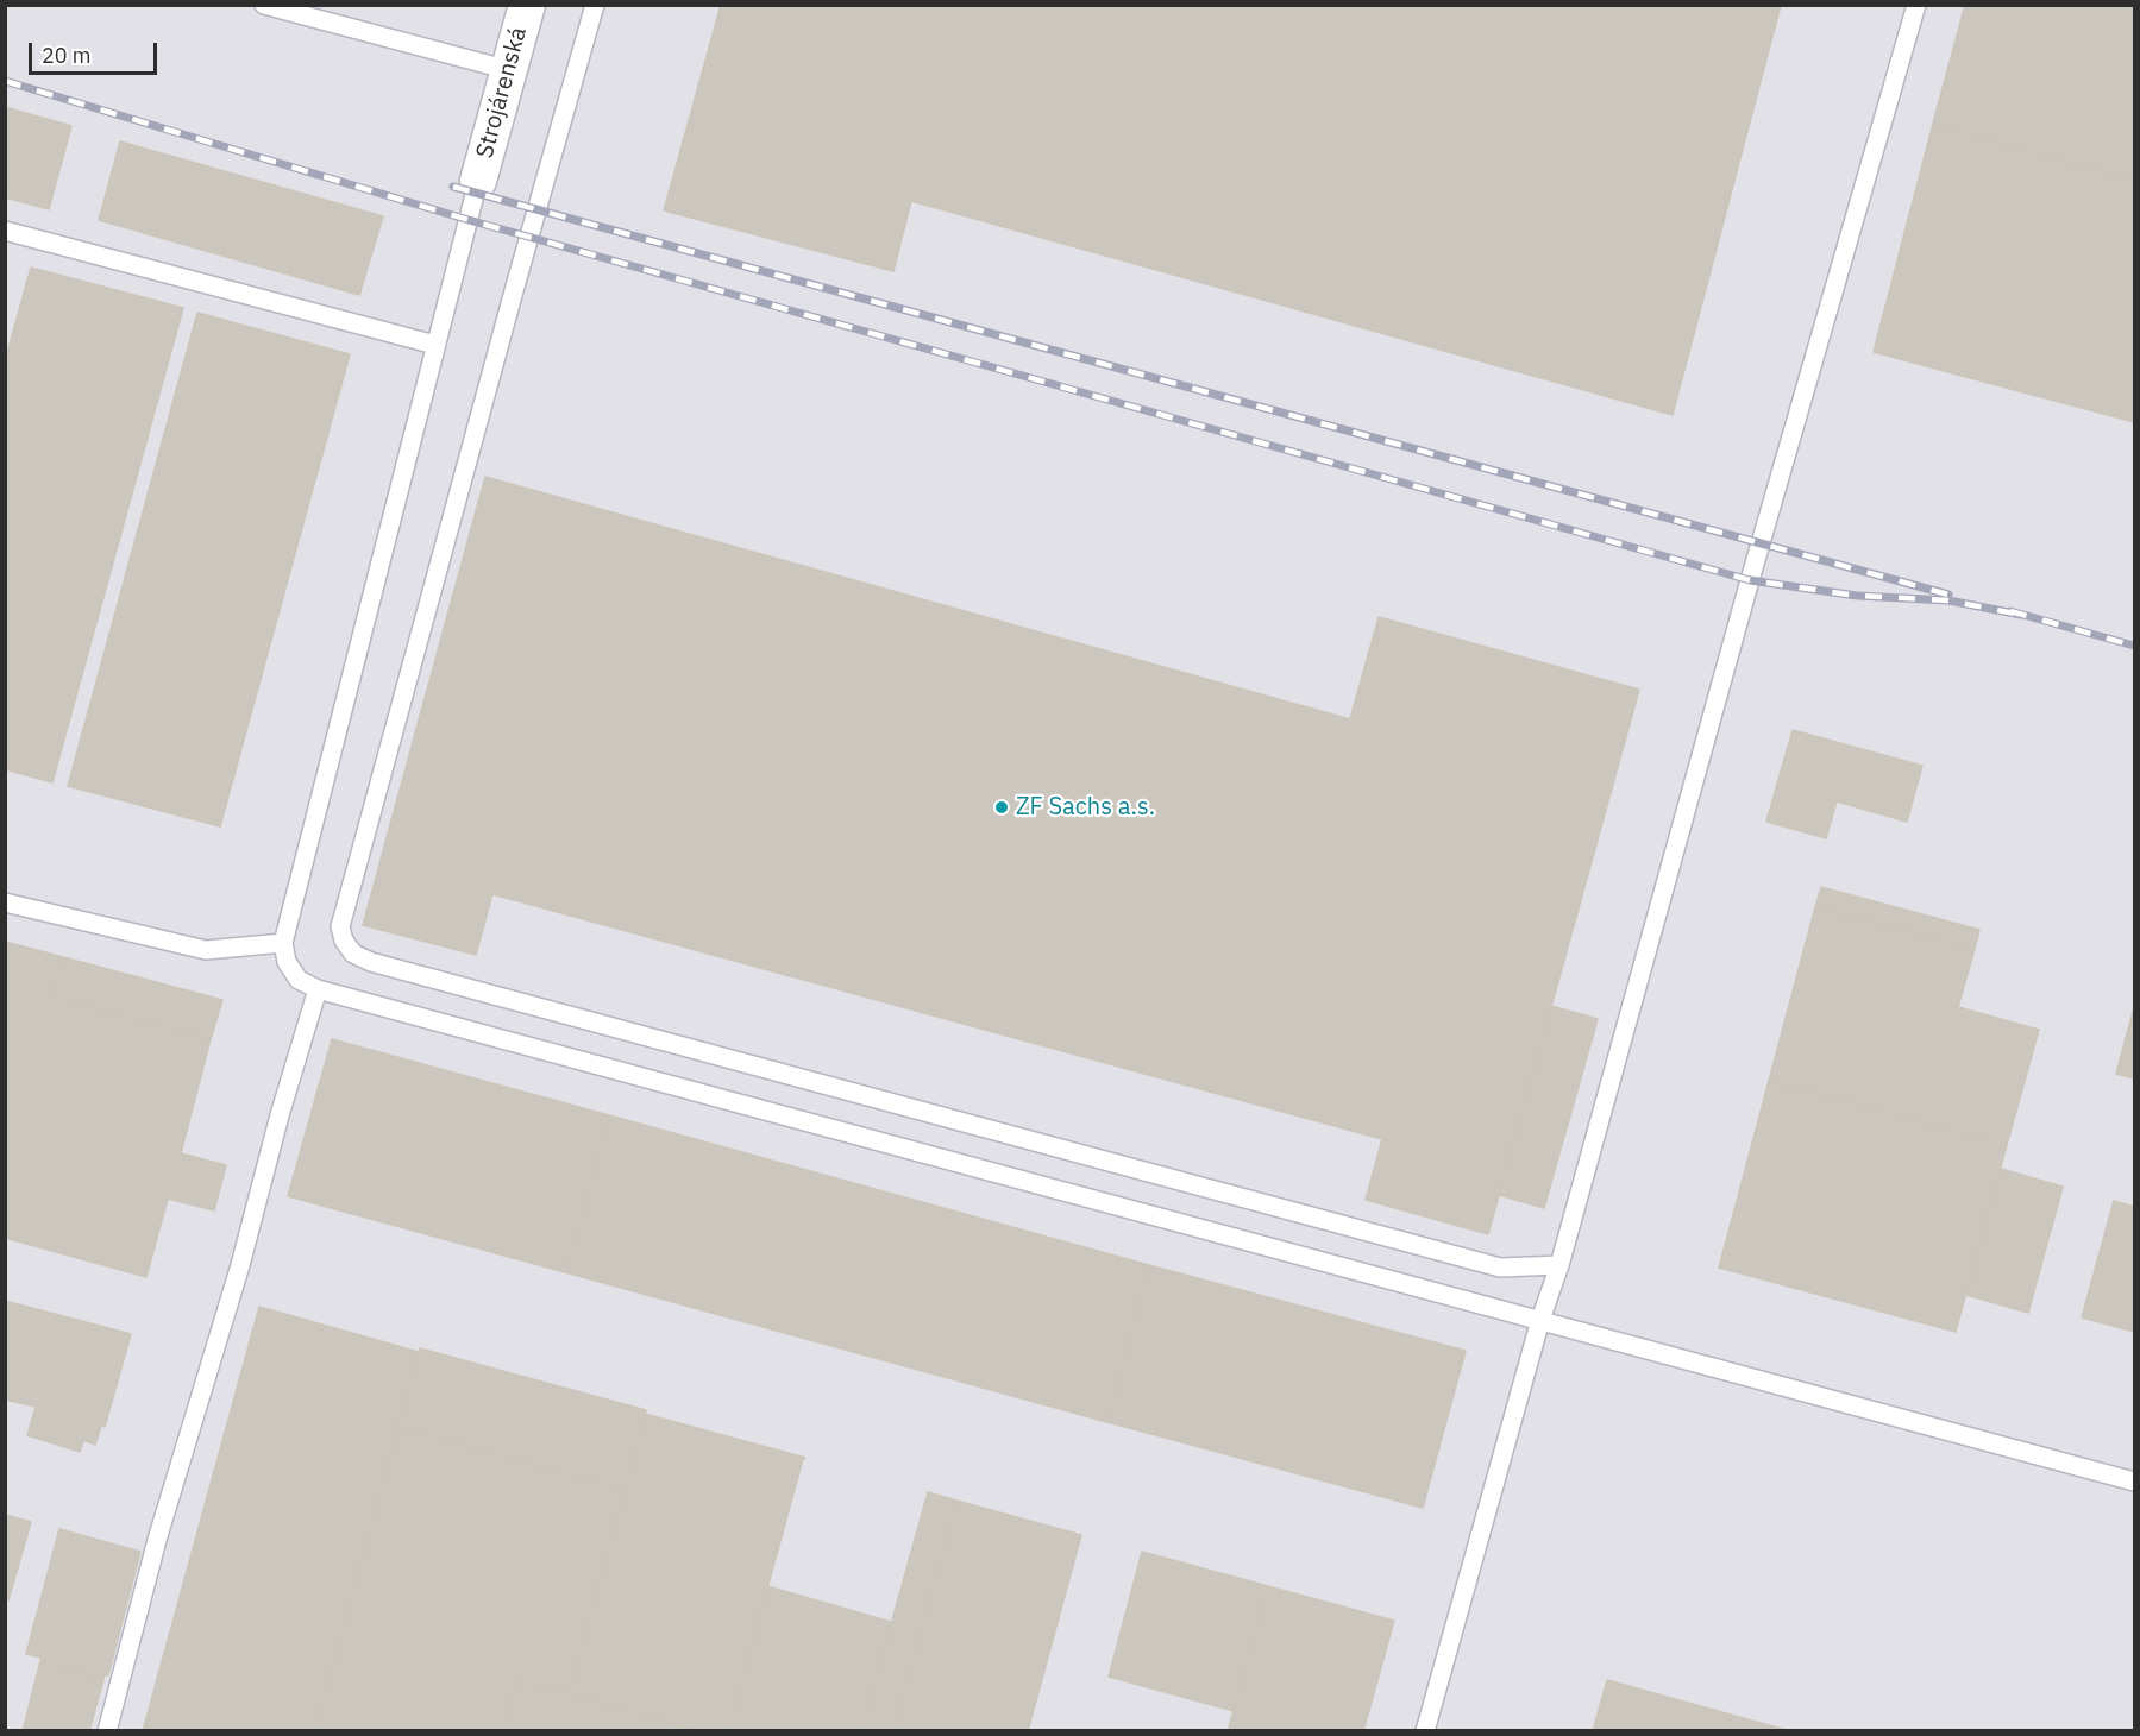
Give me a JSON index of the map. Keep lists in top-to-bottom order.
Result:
{
  "streets": {
    "street": ["Strojárenská"]
  },
  "places": ["ZF Sachs a.s."],
  "scale_bar": "20 m"
}
